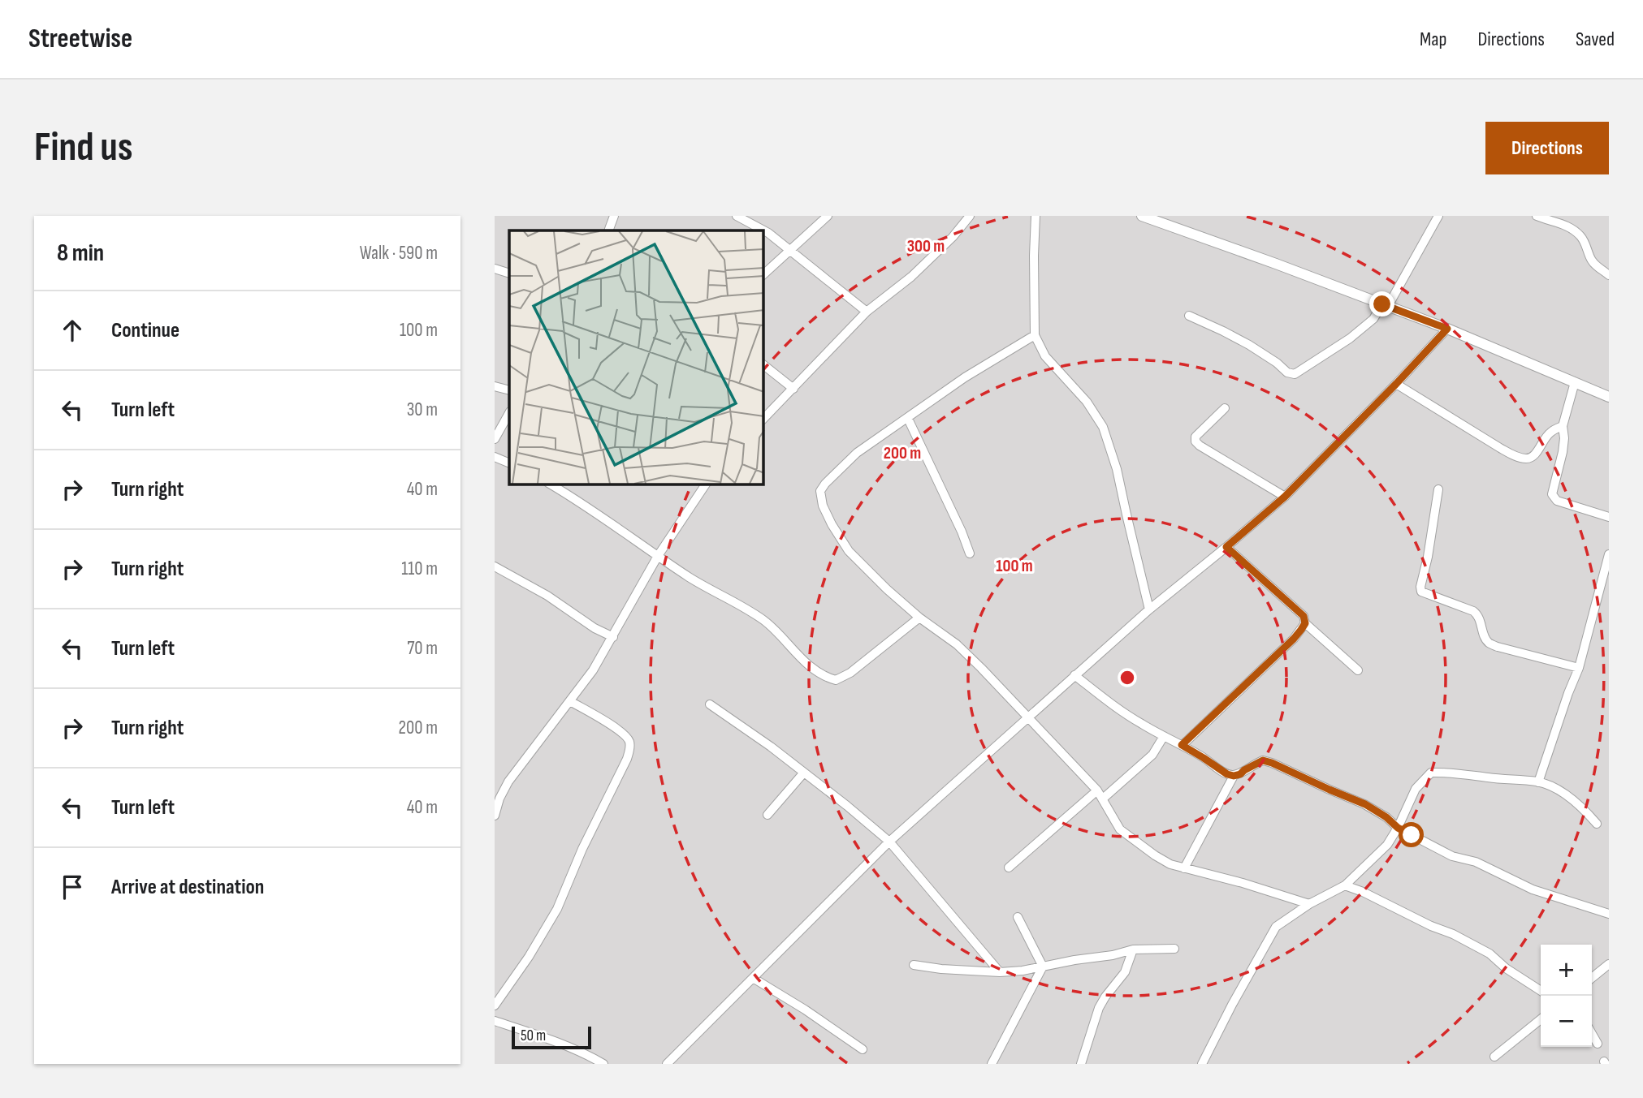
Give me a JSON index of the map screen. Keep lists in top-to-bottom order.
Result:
{
  "scale_bar": "50 m",
  "page": {
    "header": "Streetwise",
    "nav": ["Map", "Directions", "Saved"],
    "buttons": "Directions",
    "title": "Find us",
    "heading": ["8 min", "Walk · 590 m"],
    "list": [
      ["Continue", "100 m"],
      ["Turn left", "30 m"],
      ["Turn right", "40 m"],
      ["Turn right", "110 m"],
      ["Turn left", "70 m"],
      ["Turn right", "200 m"],
      ["Turn left", "40 m"],
      "Arrive at destination"
    ],
    "map_buttons": ["+", "−"],
    "scale": "50 m"
  },
  "rings": ["300 m", "200 m", "100 m"]
}
